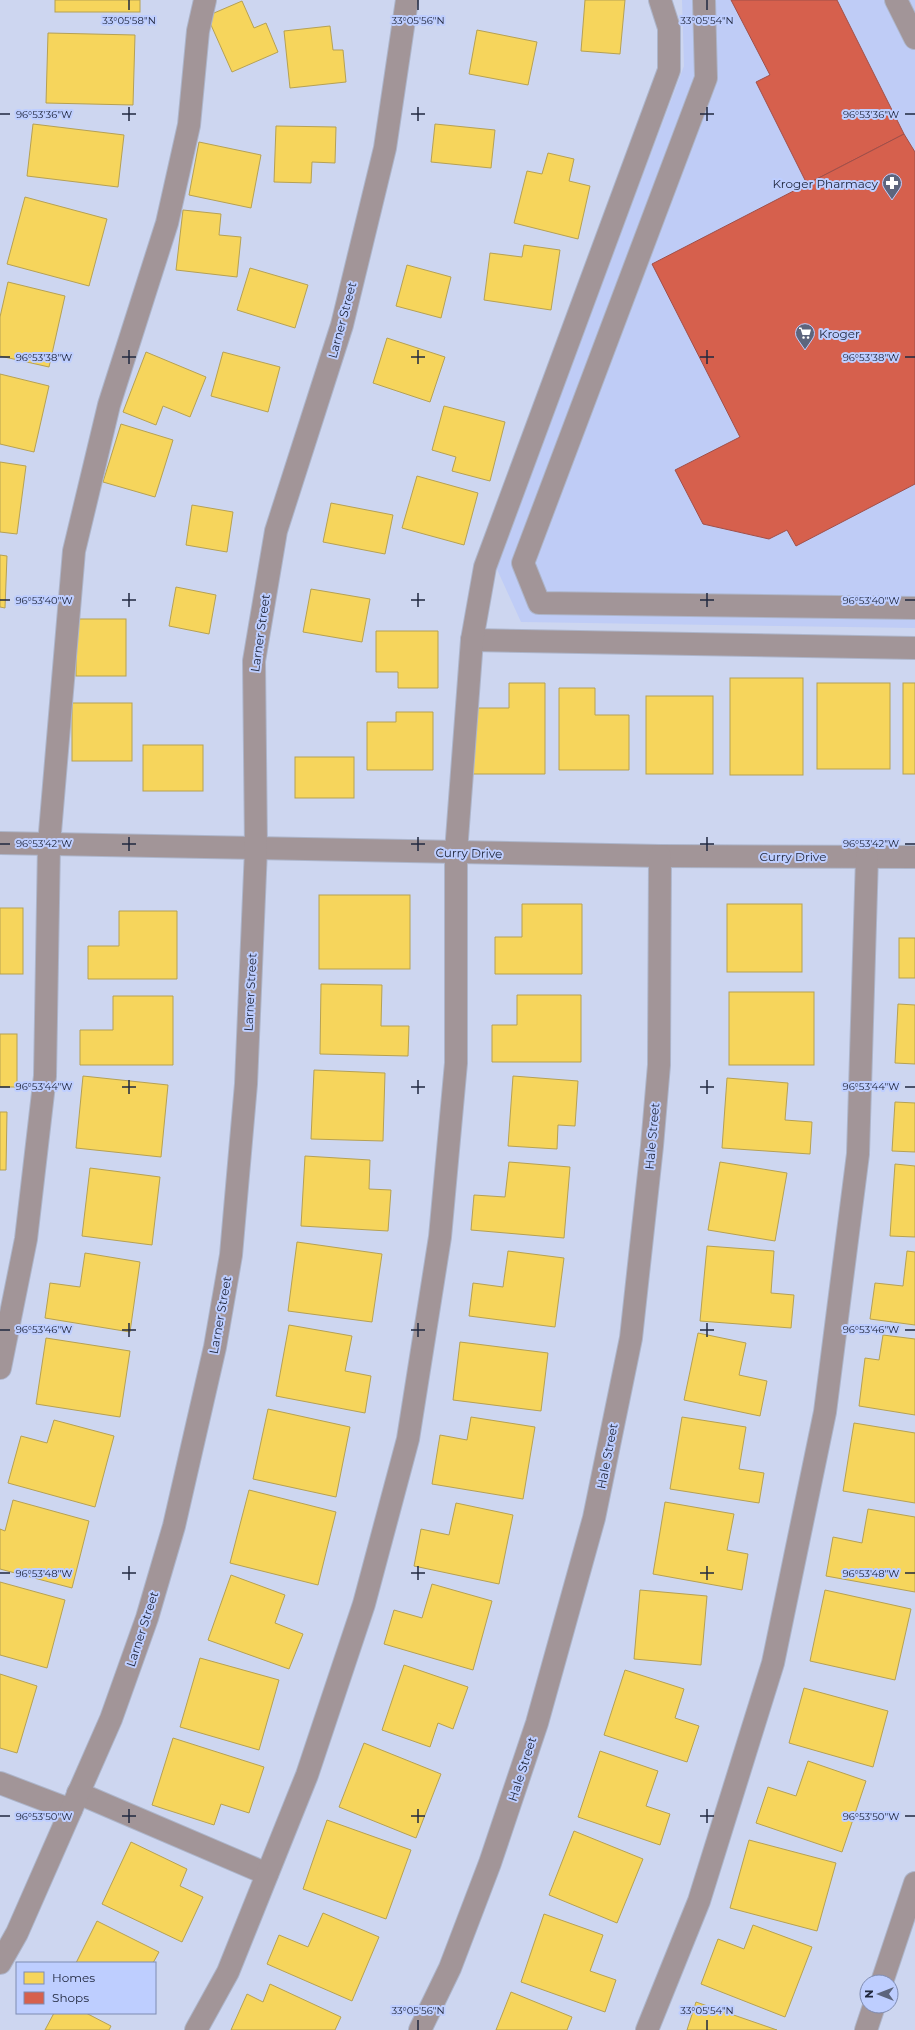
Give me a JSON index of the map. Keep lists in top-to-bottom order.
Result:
{
  "streets": {
    "street": ["Larner Street", "Curry Drive", "Hale Street"]
  },
  "crossings": [
    ["Larner Street", "Curry Drive"],
    ["Curry Drive", "Hale Street"]
  ],
  "places": {
    "pharmacy": ["Kroger Pharmacy"],
    "supermarket": ["Kroger"]
  },
  "legend": ["Homes", "Shops"],
  "north": "left",
  "coordinates": [
    "33°05'58\"N",
    "33°05'56\"N",
    "33°05'54\"N",
    "96°53'36\"W",
    "96°53'38\"W",
    "96°53'40\"W",
    "96°53'42\"W",
    "96°53'44\"W",
    "96°53'46\"W",
    "96°53'48\"W",
    "96°53'50\"W"
  ]
}
